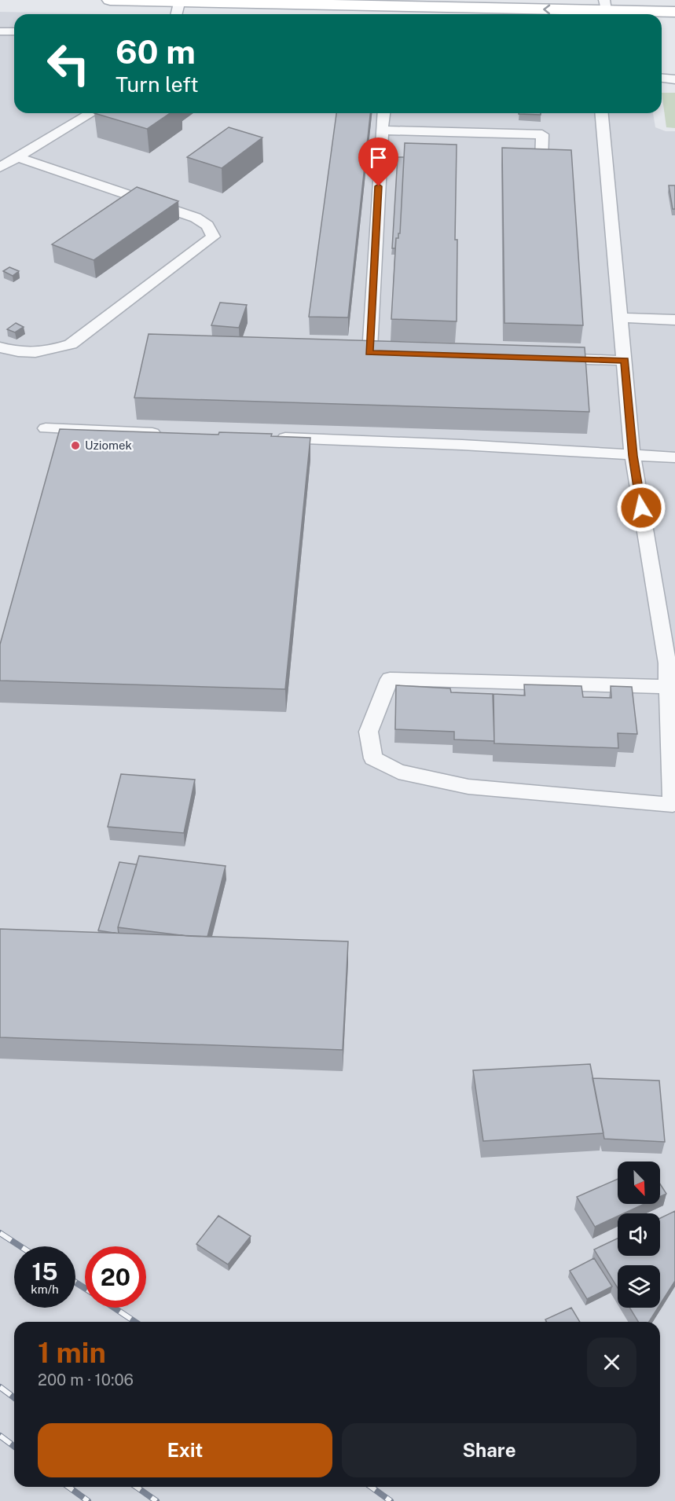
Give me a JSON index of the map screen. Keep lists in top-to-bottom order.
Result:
{
  "places": ["Uziomek"],
  "north": "bottom right",
  "page": {
    "turn": ["60 m", "Turn left"],
    "speed": "15 km/h",
    "limit": "20",
    "heading": ["1 min", "200 m · 10:06"],
    "buttons": ["Exit", "Share"]
  }
}
